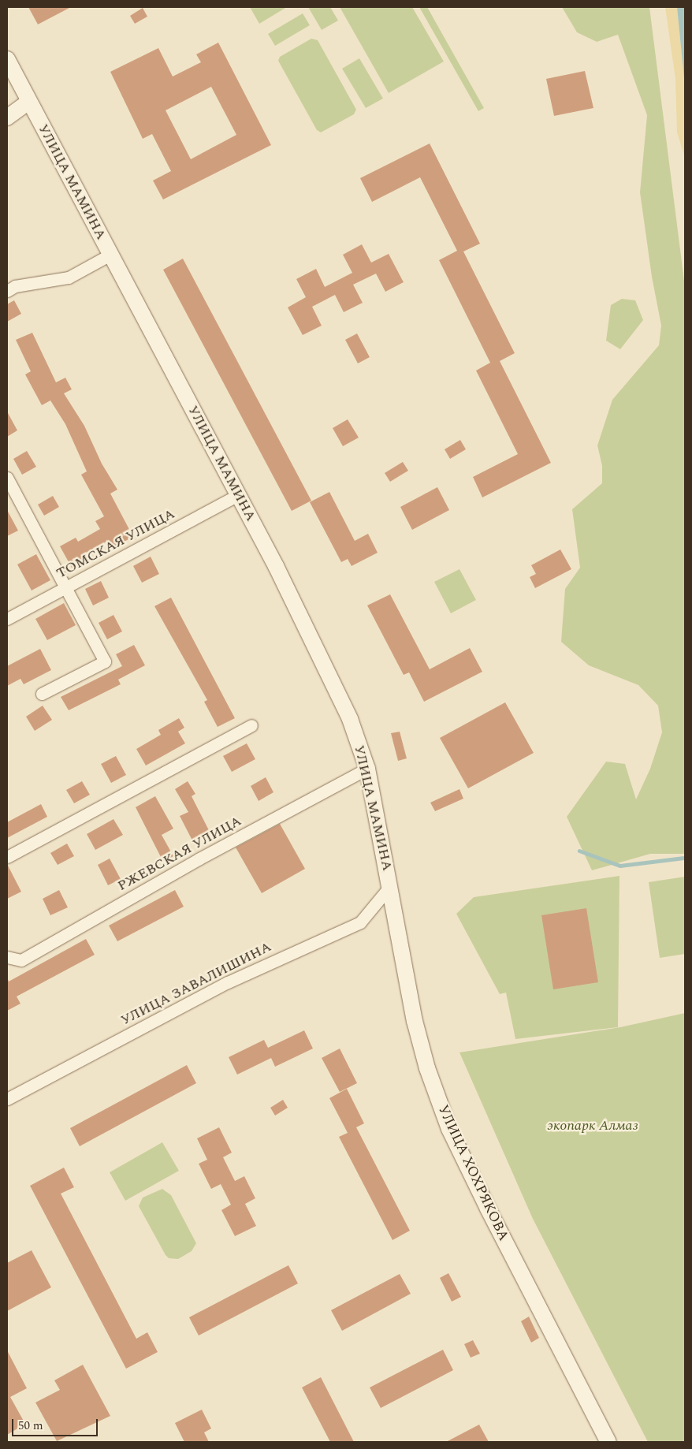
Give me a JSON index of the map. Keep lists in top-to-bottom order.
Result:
{
  "streets": {
    "main road": ["УЛИЦА МАМИНА", "УЛИЦА ХОХРЯКОВА"],
    "street": ["ТОМСКАЯ УЛИЦА", "РЖЕВСКАЯ УЛИЦА", "УЛИЦА ЗАВАЛИШИНА"]
  },
  "crossings": [
    ["УЛИЦА МАМИНА", "ТОМСКАЯ УЛИЦА"],
    ["УЛИЦА МАМИНА", "РЖЕВСКАЯ УЛИЦА"],
    ["УЛИЦА МАМИНА", "УЛИЦА ЗАВАЛИШИНА"],
    ["УЛИЦА МАМИНА", "УЛИЦА ХОХРЯКОВА"],
    ["УЛИЦА ЗАВАЛИШИНА", "УЛИЦА ХОХРЯКОВА"]
  ],
  "parks": ["экопарк Алмаз"],
  "scale_bar": "50 m"
}
